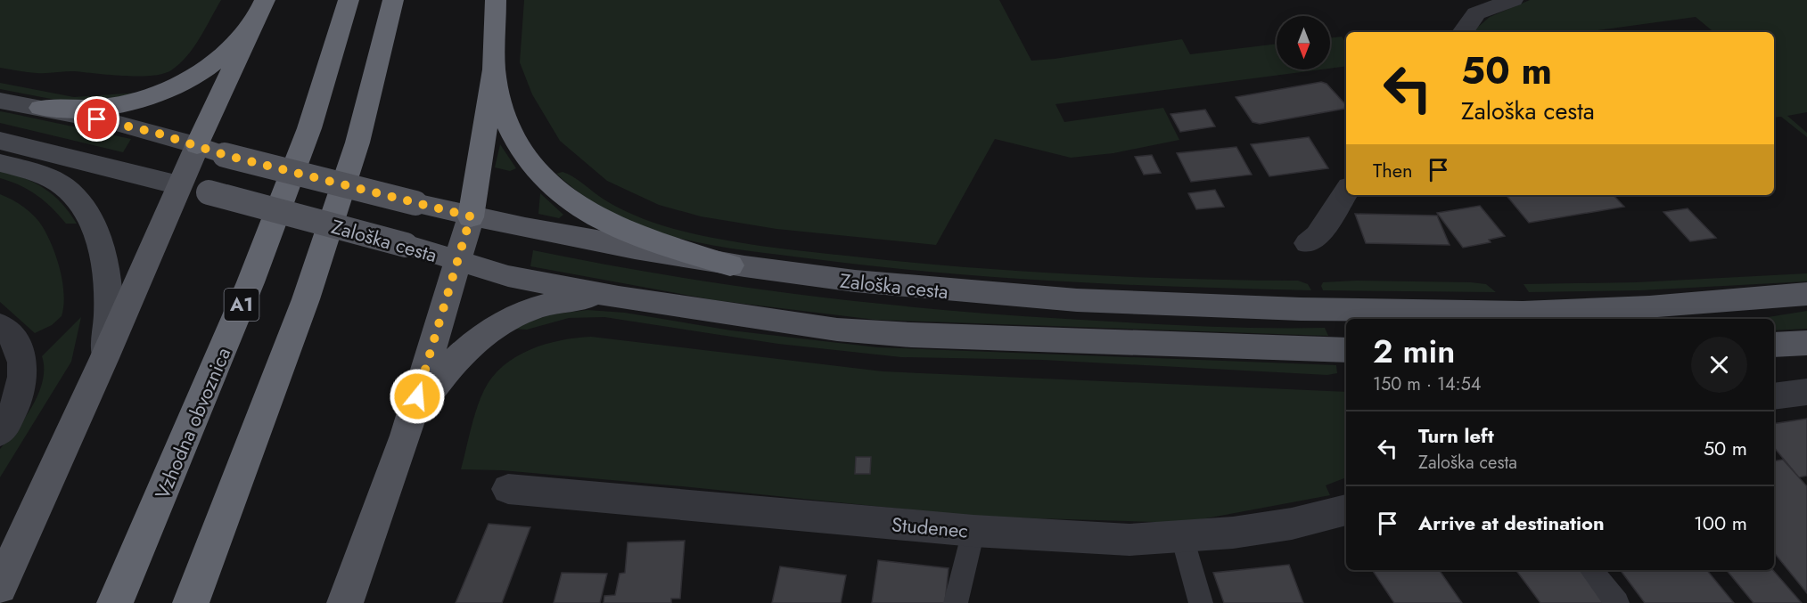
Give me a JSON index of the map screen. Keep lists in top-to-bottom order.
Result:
{
  "streets": {
    "highway": ["A1", "Vzhodna obvoznica"],
    "main road": ["Zaloška cesta"],
    "street": ["Studenec"]
  },
  "north": "bottom",
  "page": {
    "turn": ["50 m", "Zaloška cesta"],
    "then": "Then",
    "heading": ["2 min", "150 m · 14:54"],
    "list": [
      {
        "name": "Turn left",
        "note": "Zaloška cesta",
        "value": "50 m"
      },
      {
        "name": "Arrive at destination",
        "value": "100 m"
      }
    ]
  }
}
